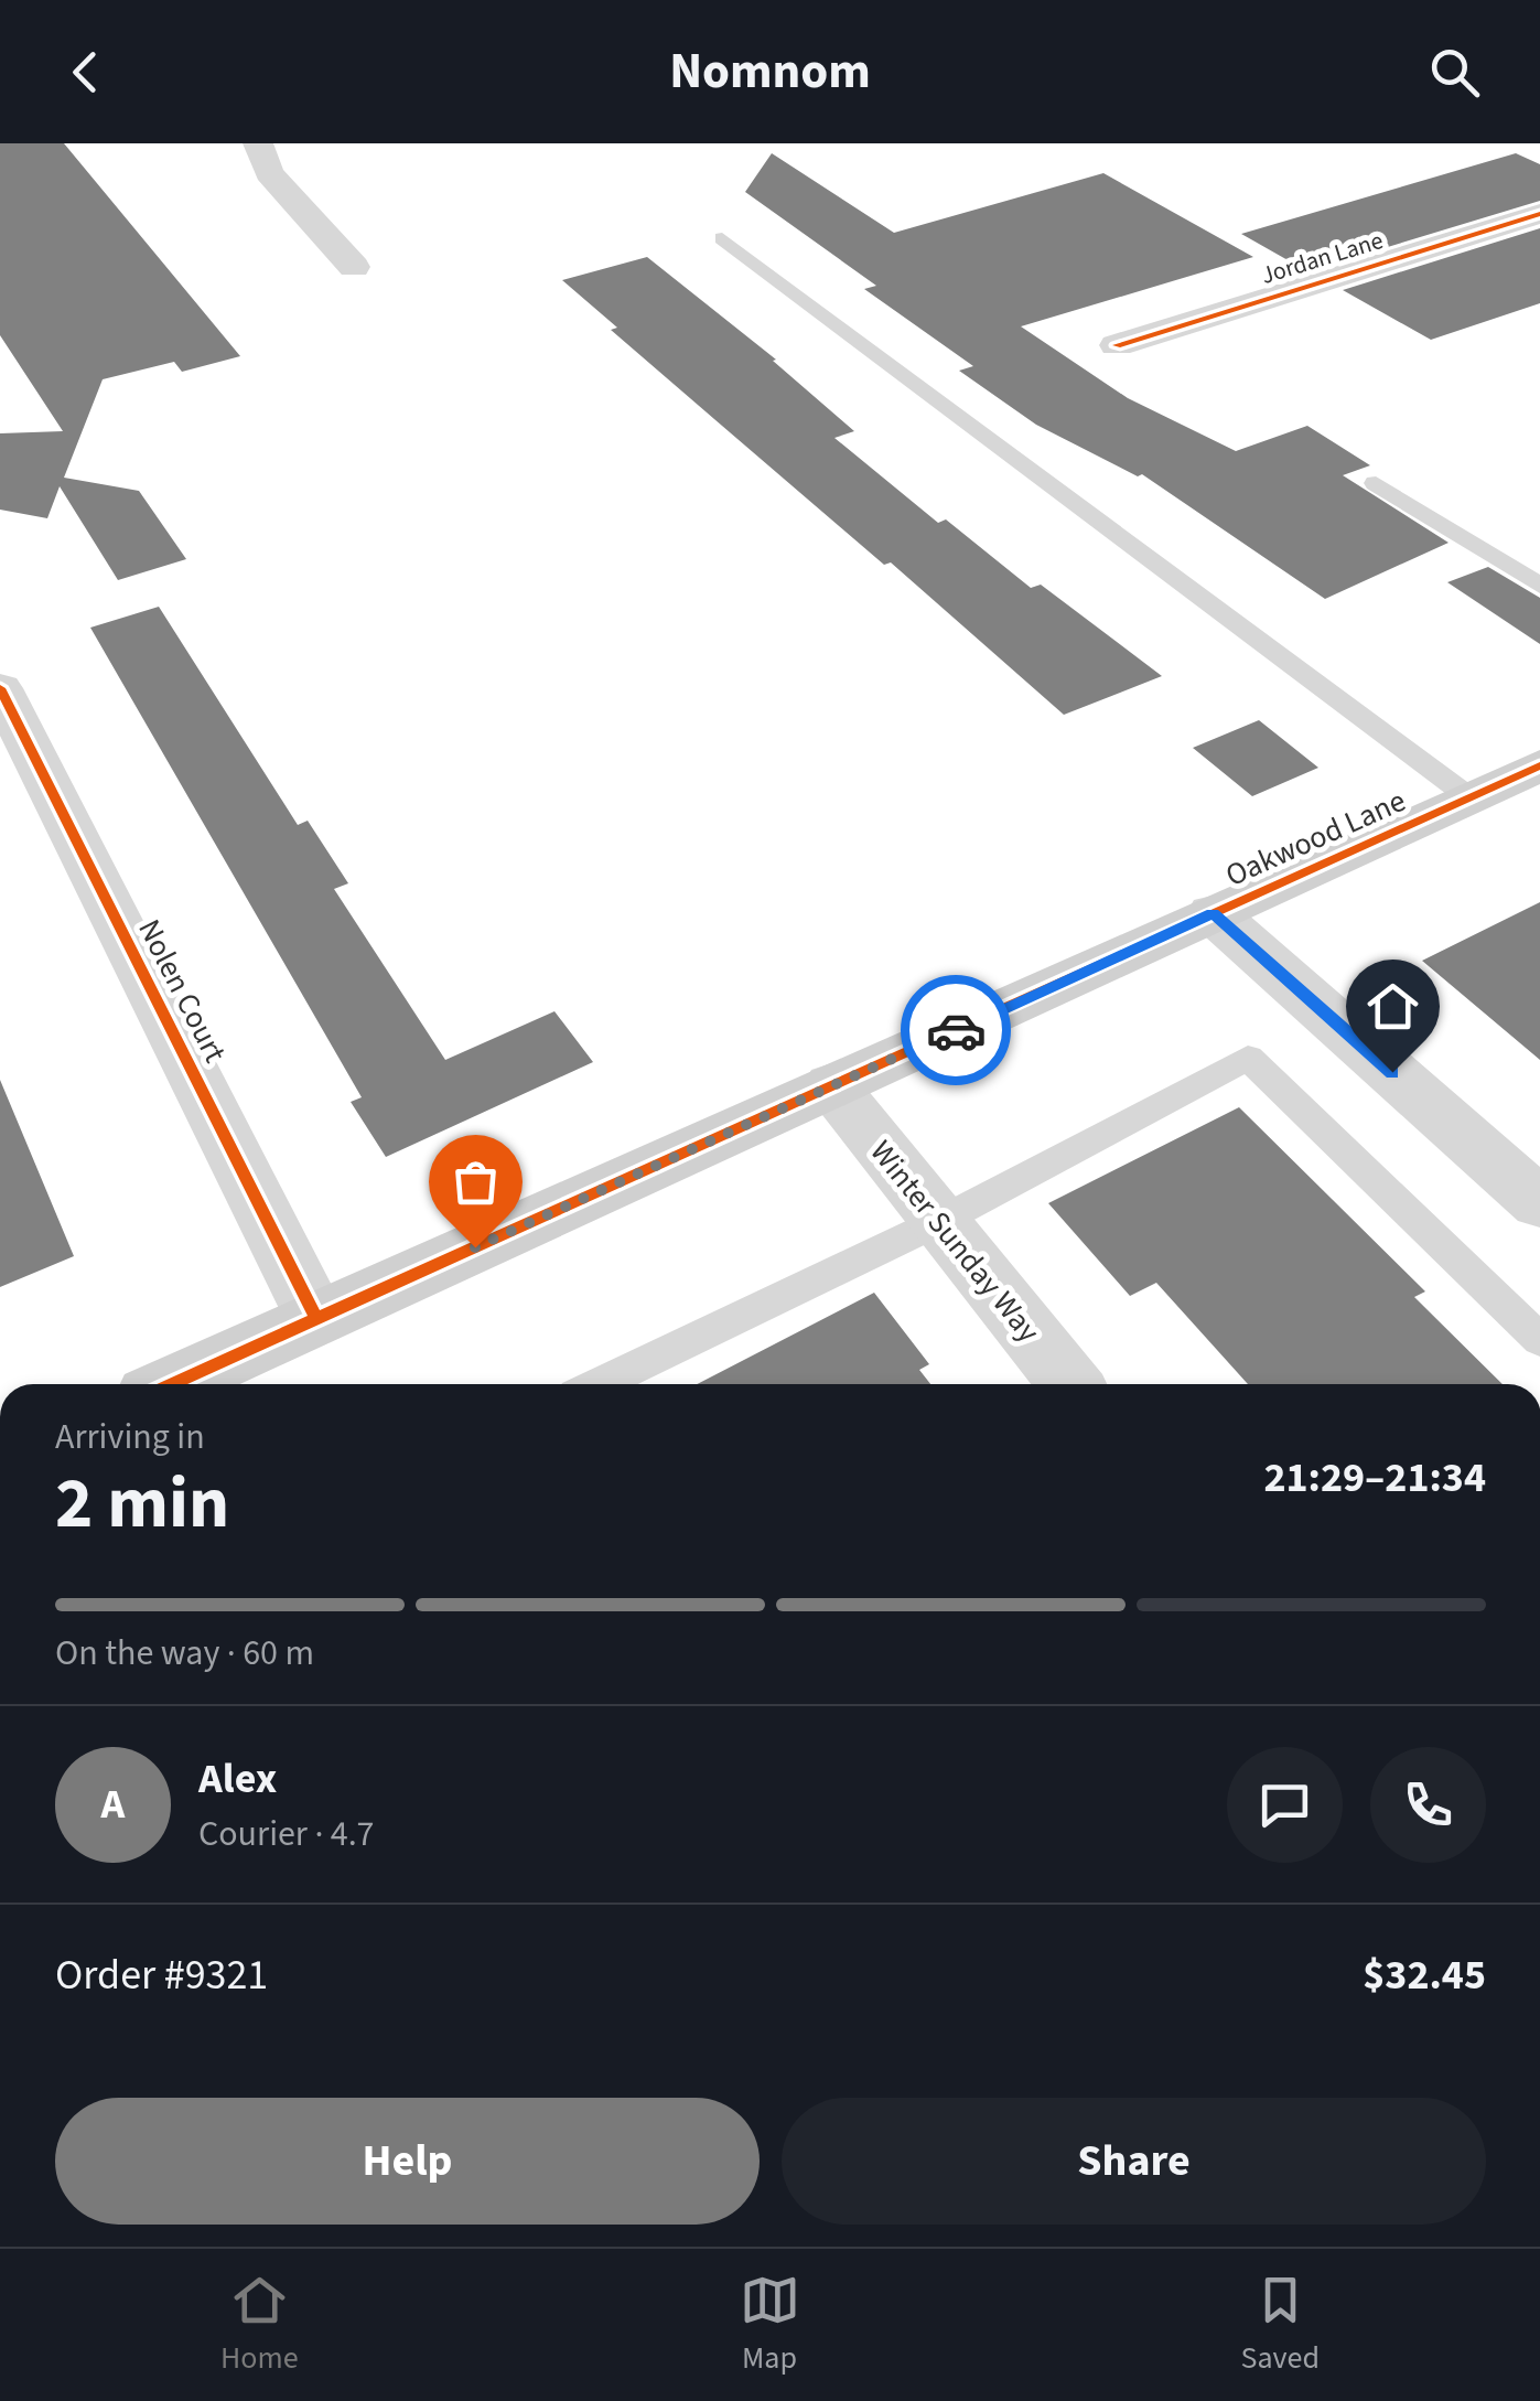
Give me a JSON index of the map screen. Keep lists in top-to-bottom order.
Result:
{
  "streets": {
    "street": [
      "Jordan Lane",
      "Oakwood Lane",
      "Nolen Court",
      "Winter Sunday Way"
    ]
  },
  "crossings": [
    ["Oakwood Lane", "Nolen Court"],
    ["Oakwood Lane", "Winter Sunday Way"]
  ],
  "page": {
    "header": "Nomnom",
    "heading": ["2 min", "Arriving in", "21:29–21:34"],
    "panel": [
      "Alex",
      "Courier · 4.7",
      "Order #9321",
      "$32.45"
    ],
    "bar": "On the way · 60 m",
    "round": "A",
    "buttons": ["Help", "Share"],
    "tabs": ["Home", "Map", "Saved"]
  }
}
